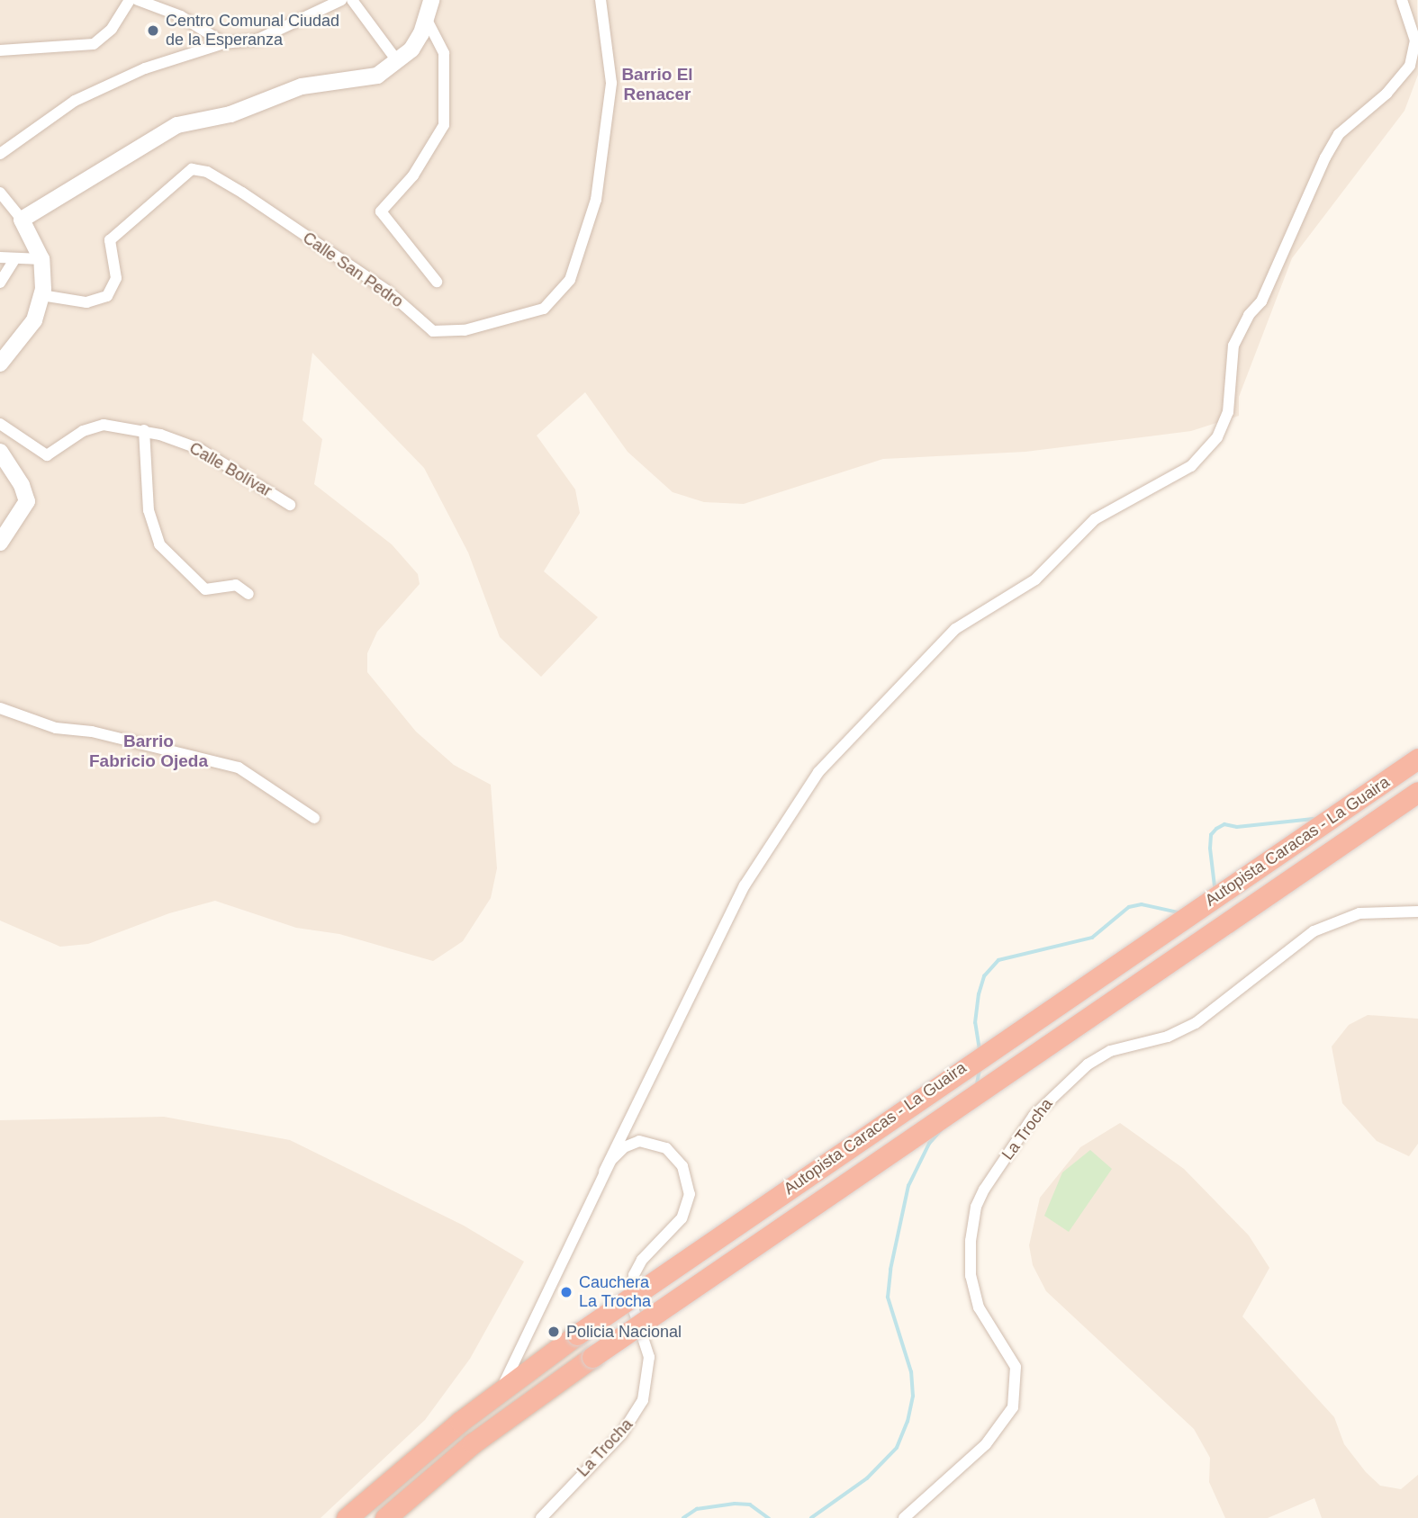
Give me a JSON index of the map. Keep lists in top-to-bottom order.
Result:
{
  "streets": {
    "highway": ["Autopista Caracas - La Guaira"],
    "street": ["Calle San Pedro", "Calle Bolívar", "La Trocha"]
  },
  "crossings": [
    ["Autopista Caracas - La Guaira", "La Trocha"]
  ],
  "districts": ["Barrio El Renacer", "Barrio Fabricio Ojeda"],
  "places": ["Centro Comunal Ciudad de la Esperanza", "Cauchera La Trocha", "Policia Nacional"]
}
